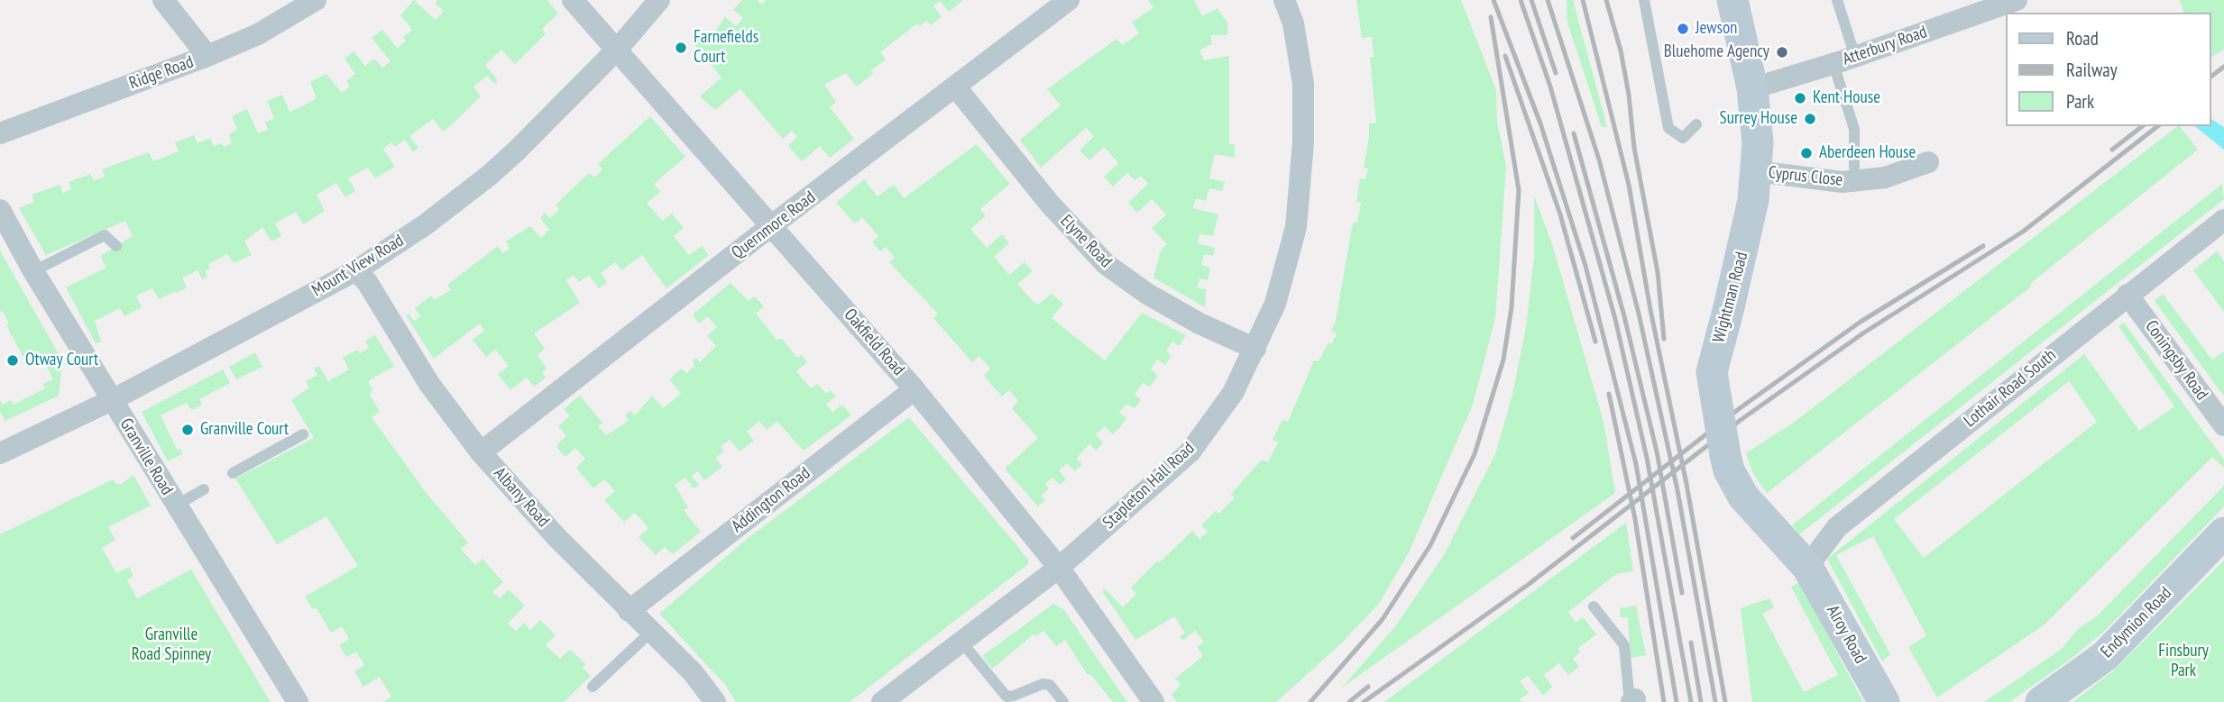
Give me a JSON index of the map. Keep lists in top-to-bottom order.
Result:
{
  "streets": {
    "main road": ["Wightman Road", "Endymion Road", "Alroy Road"],
    "street": [
      "Atterbury Road",
      "Ridge Road",
      "Cyprus Close",
      "Quernmore Road",
      "Elyne Road",
      "Mount View Road",
      "Oakfield Road",
      "Coningsby Road",
      "Lothair Road South",
      "Granville Road",
      "Stapleton Hall Road",
      "Albany Road",
      "Addington Road"
    ]
  },
  "crossings": [
    ["Atterbury Road", "Wightman Road"],
    ["Cyprus Close", "Wightman Road"],
    ["Quernmore Road", "Elyne Road"],
    ["Quernmore Road", "Oakfield Road"],
    ["Quernmore Road", "Albany Road"],
    ["Elyne Road", "Stapleton Hall Road"],
    ["Mount View Road", "Oakfield Road"],
    ["Mount View Road", "Granville Road"],
    ["Mount View Road", "Albany Road"],
    ["Wightman Road", "Lothair Road South"],
    ["Wightman Road", "Alroy Road"],
    ["Oakfield Road", "Stapleton Hall Road"],
    ["Oakfield Road", "Addington Road"],
    ["Coningsby Road", "Lothair Road South"],
    ["Lothair Road South", "Alroy Road"],
    ["Albany Road", "Addington Road"]
  ],
  "parks": ["Granville Road Spinney", "Finsbury Park"],
  "places": [
    "Jewson",
    "Farnefields Court",
    "Bluehome Agency",
    "Kent House",
    "Surrey House",
    "Aberdeen House",
    "Otway Court",
    "Granville Court"
  ],
  "legend": ["Road", "Railway", "Park"]
}
